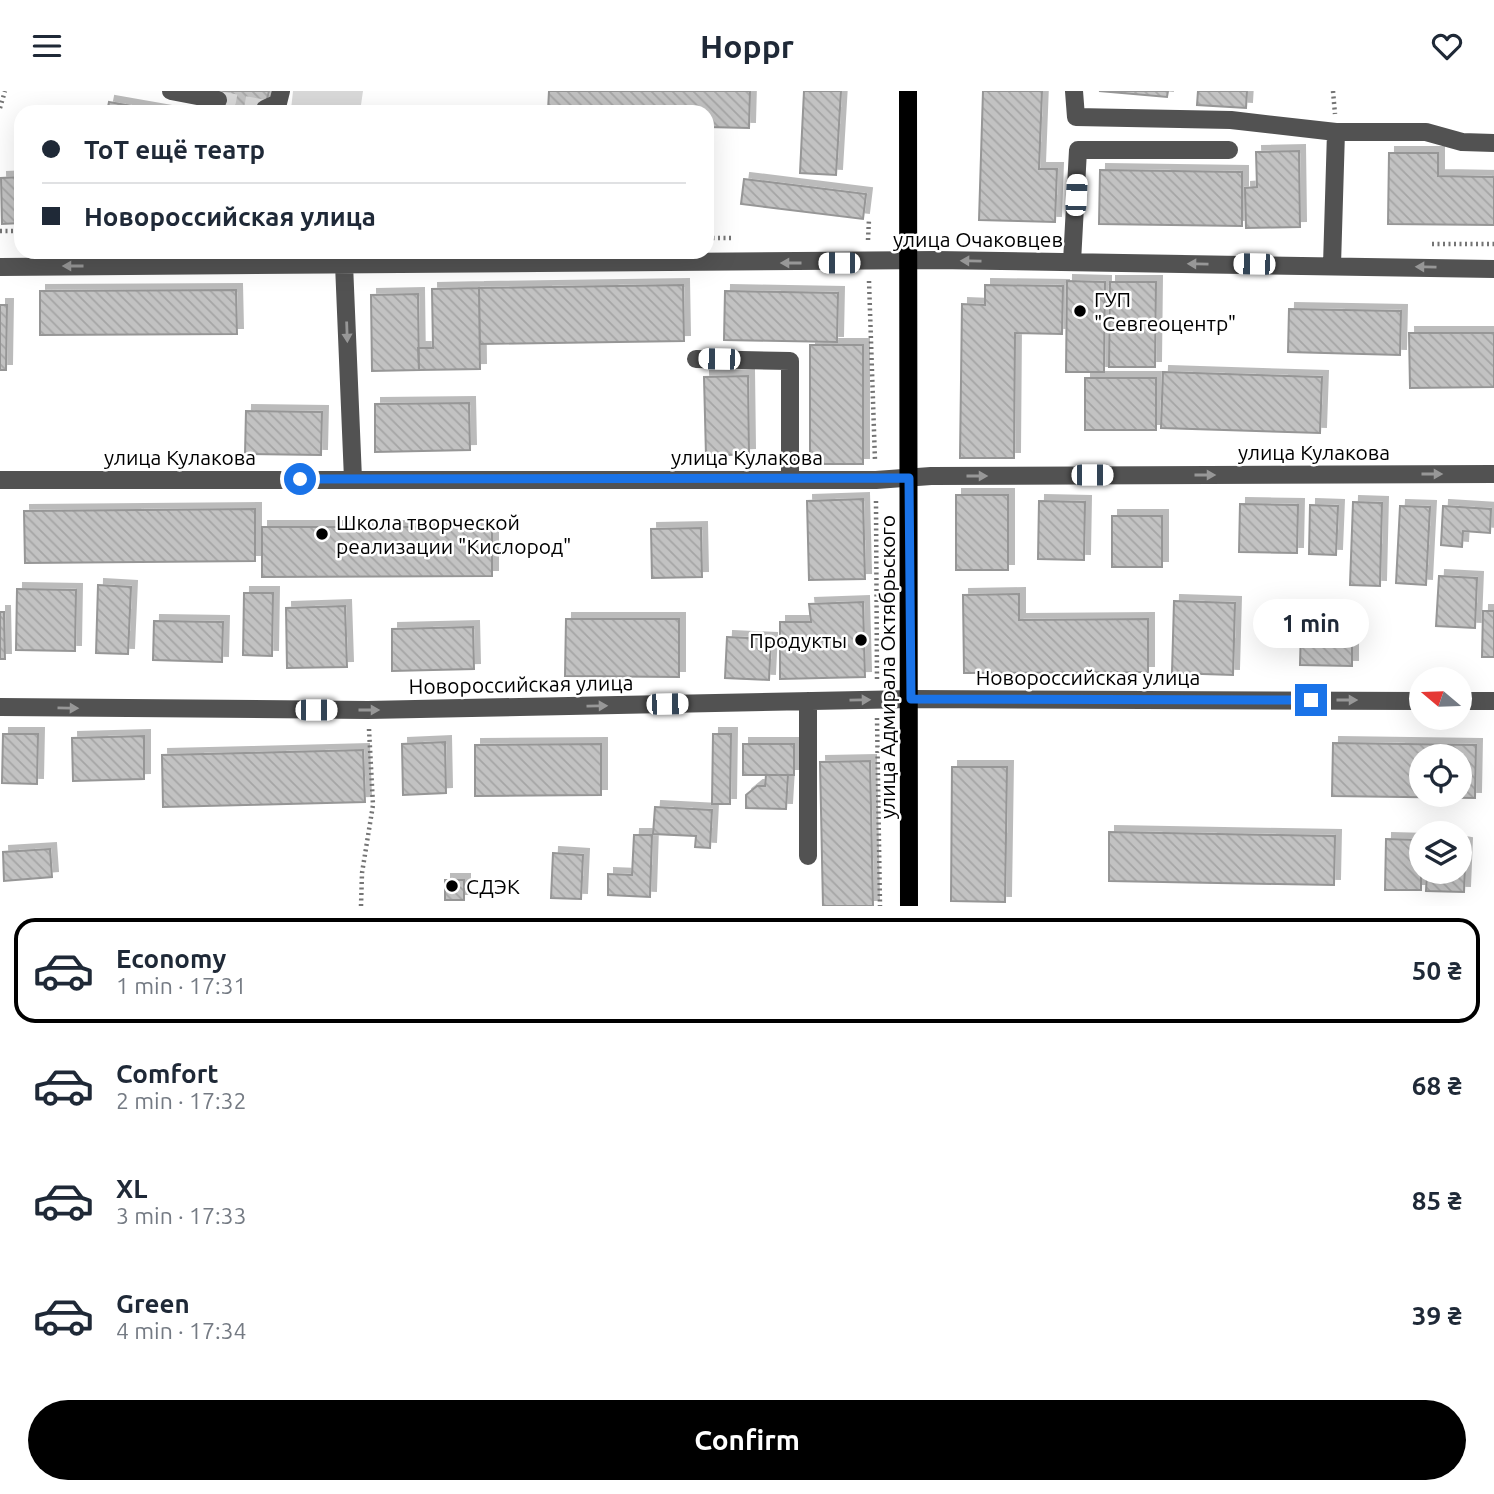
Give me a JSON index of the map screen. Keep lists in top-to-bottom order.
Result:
{
  "streets": {
    "main road": ["улица Адмирала Октябрьского"],
    "street": ["улица Очаковцев", "улица Кулакова", "Новороссийская улица"]
  },
  "crossings": [
    ["улица Очаковцев", "улица Адмирала Октябрьского"],
    ["улица Кулакова", "улица Адмирала Октябрьского"],
    ["улица Адмирала Октябрьского", "Новороссийская улица"]
  ],
  "one_way": ["улица Кулакова", "Новороссийская улица"],
  "places": [
    "ГУП \"Севгеоцентр\"",
    "Школа творческой реализации \"Кислород\"",
    "Продукты",
    "СДЭК"
  ],
  "north": "left",
  "page": {
    "header": "Hoppr",
    "banner": ["ТоТ ещё театр", "Новороссийская улица"],
    "bubble": "1 min",
    "list": [
      {
        "name": "Economy",
        "note": "1 min · 17:31",
        "value": "50 ₴"
      },
      {
        "name": "Comfort",
        "note": "2 min · 17:32",
        "value": "68 ₴"
      },
      {
        "name": "XL",
        "note": "3 min · 17:33",
        "value": "85 ₴"
      },
      {
        "name": "Green",
        "note": "4 min · 17:34",
        "value": "39 ₴"
      }
    ],
    "buttons": "Confirm"
  }
}
